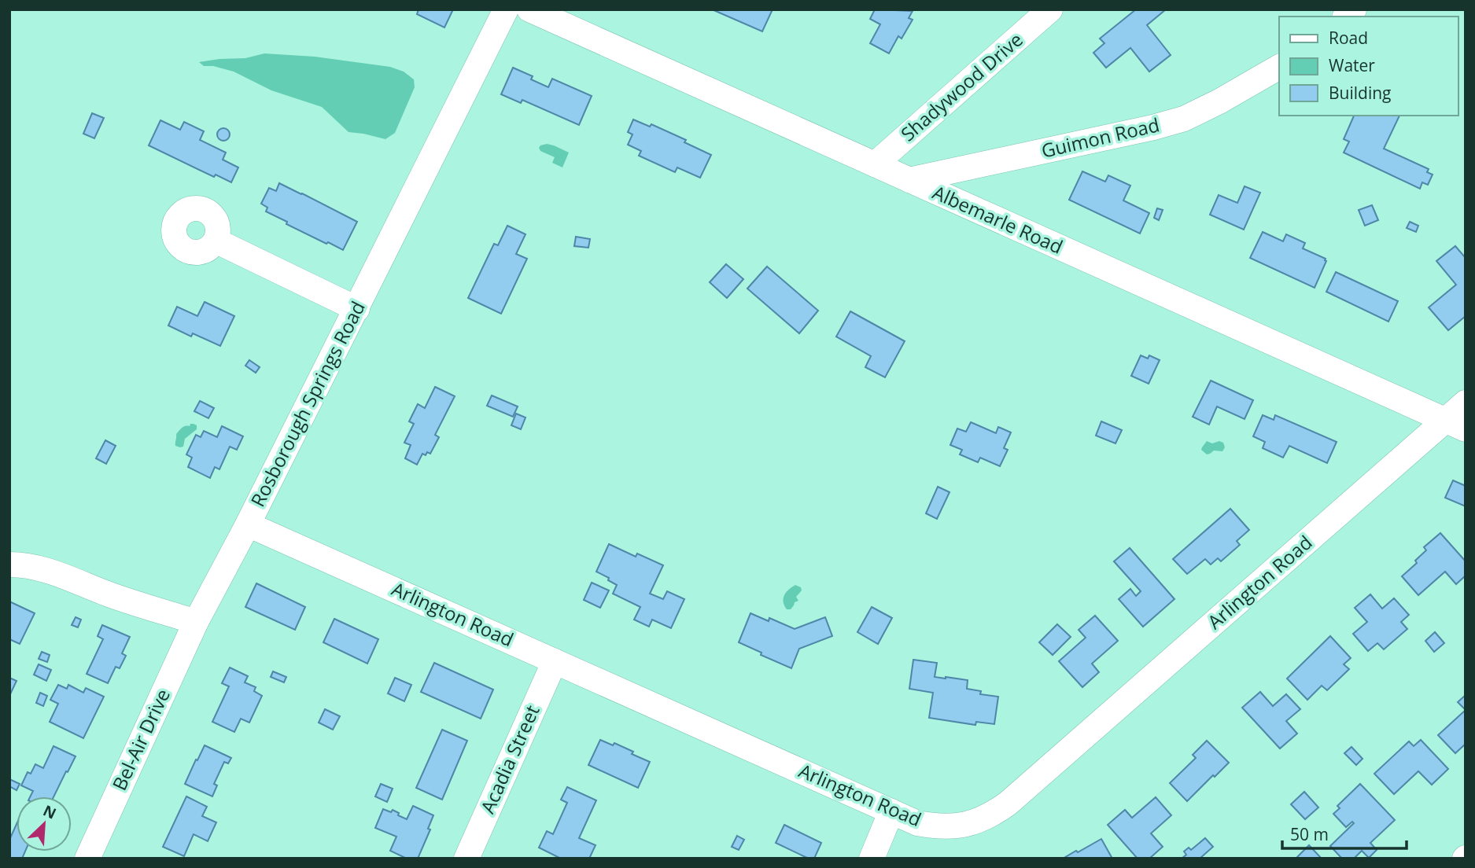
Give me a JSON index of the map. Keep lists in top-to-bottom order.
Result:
{
  "streets": {
    "street": [
      "Shadywood Drive",
      "Guimon Road",
      "Albemarle Road",
      "Rosborough Springs Road",
      "Arlington Road",
      "Bel-Air Drive",
      "Acadia Street"
    ]
  },
  "crossings": [
    ["Shadywood Drive", "Albemarle Road"],
    ["Guimon Road", "Albemarle Road"],
    ["Albemarle Road", "Arlington Road"],
    ["Rosborough Springs Road", "Arlington Road"],
    ["Rosborough Springs Road", "Bel-Air Drive"],
    ["Arlington Road", "Acadia Street"]
  ],
  "legend": ["Road", "Water", "Building"],
  "scale_bar": "50 m",
  "north": "top right"
}
